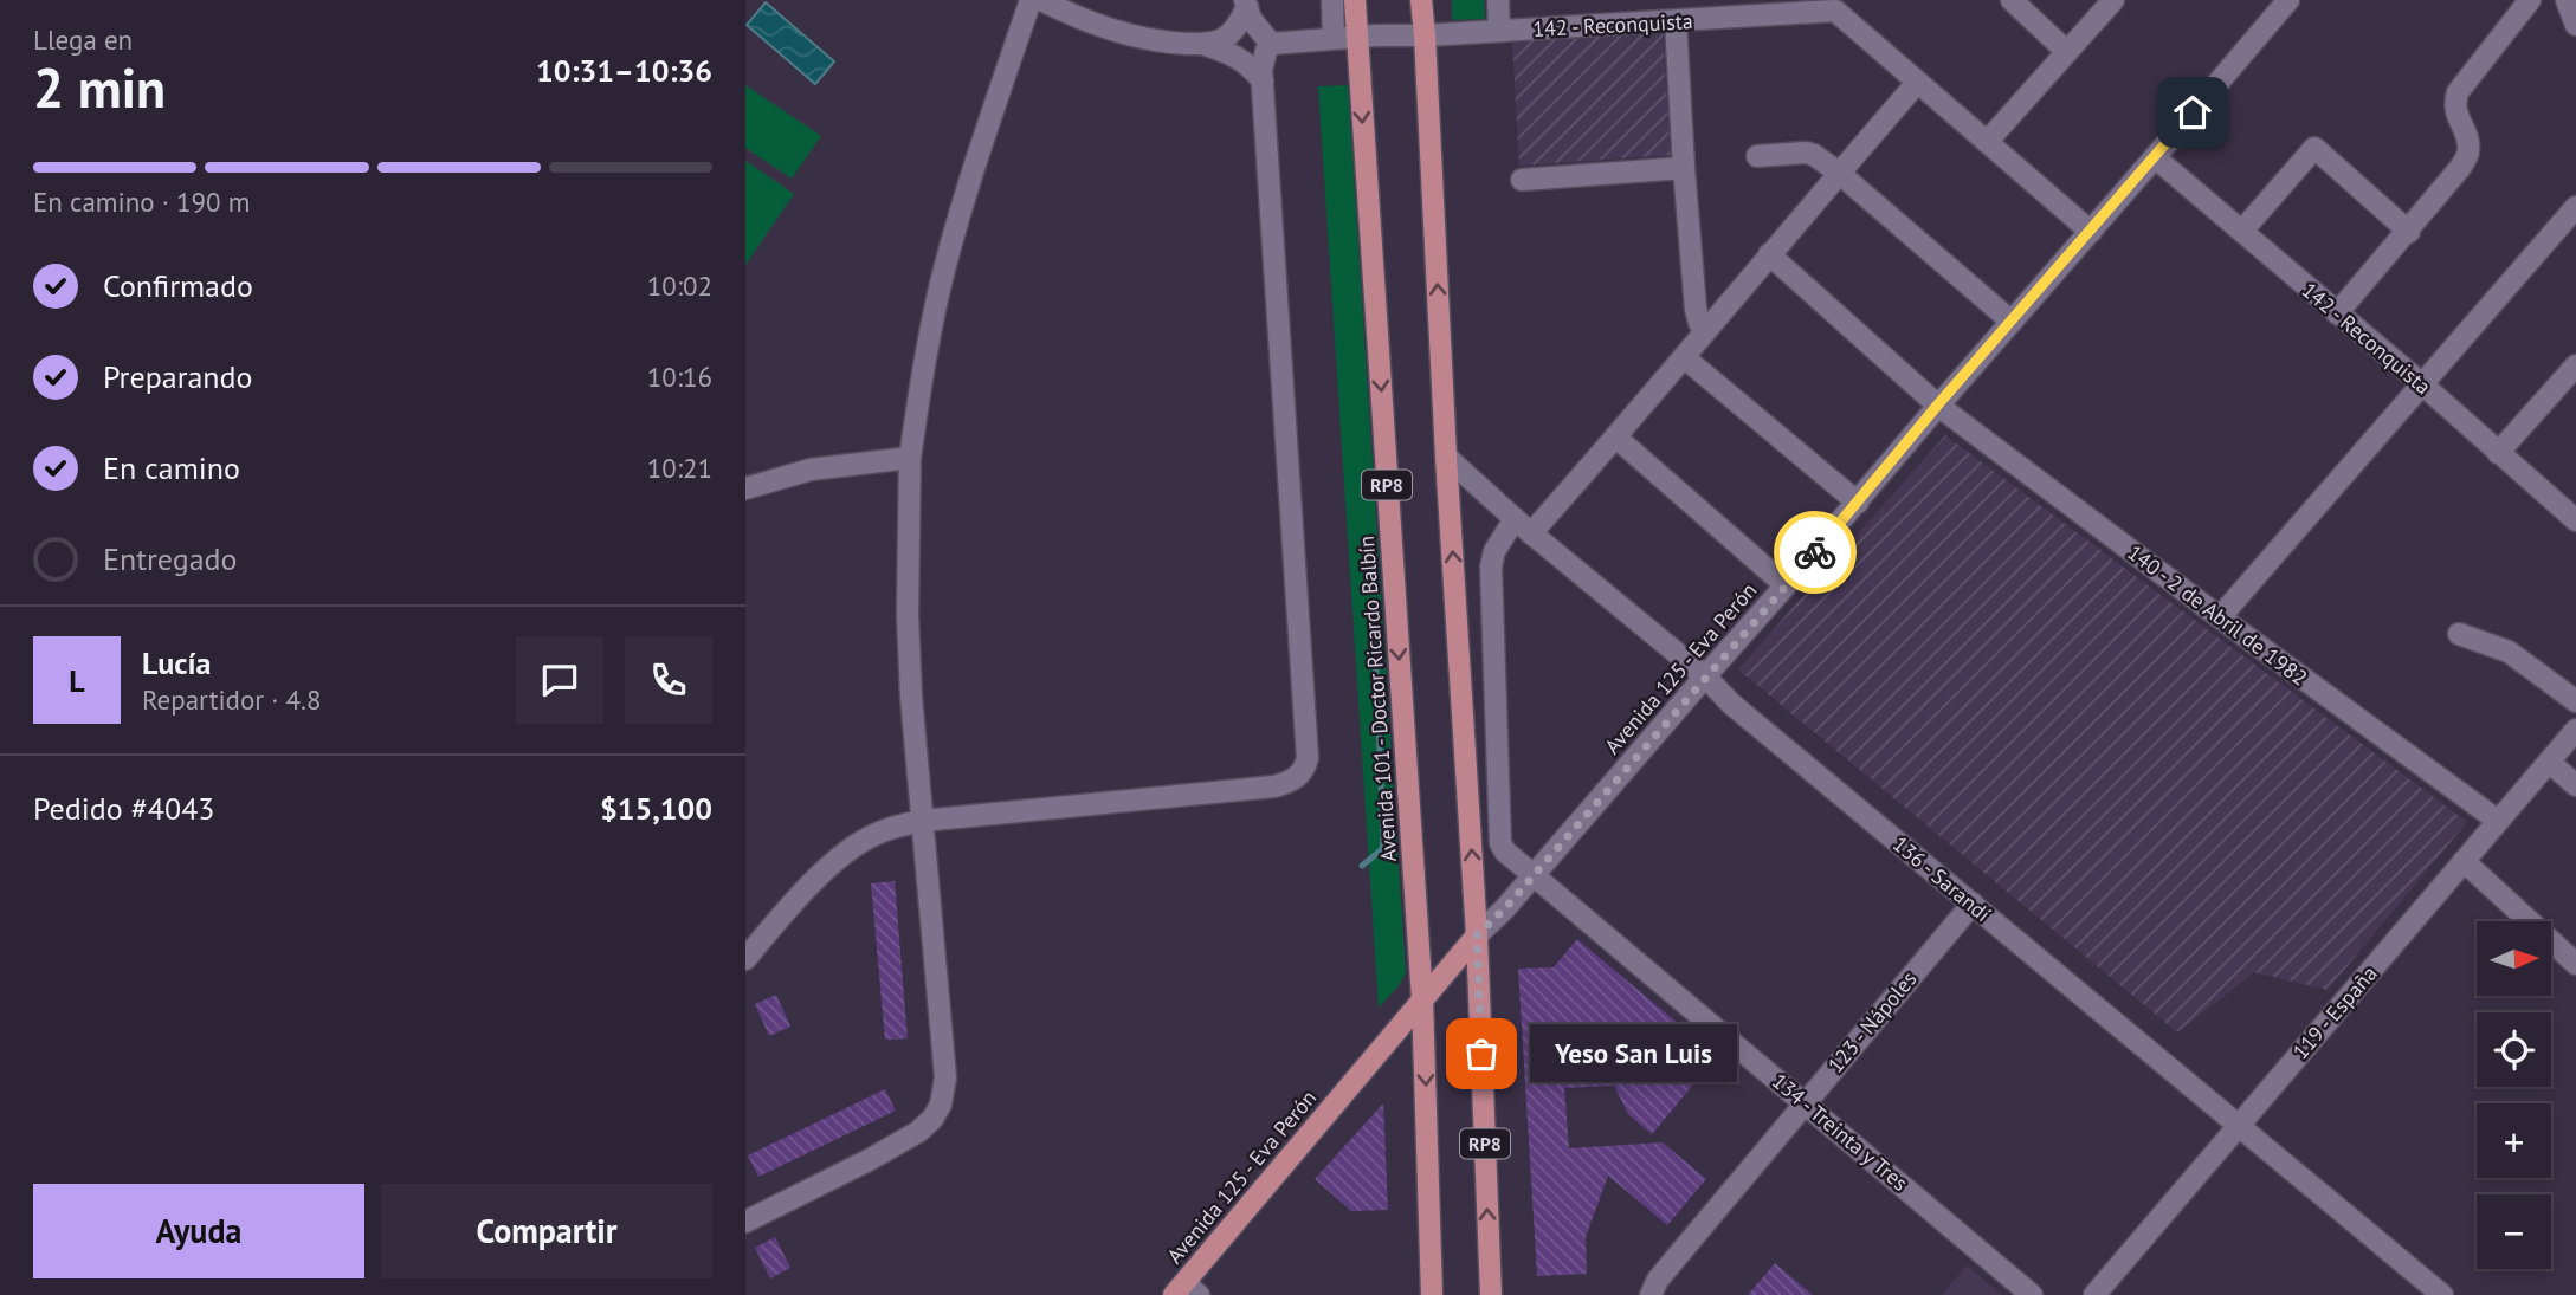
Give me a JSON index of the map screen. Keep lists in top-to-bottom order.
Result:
{
  "streets": {
    "main road": ["RP8", "Avenida 125 - Eva Perón", "Avenida 101 - Doctor Ricardo Balbín"],
    "street": [
      "142 - Reconquista",
      "140 - 2 de Abril de 1982",
      "136 - Sarandí",
      "119 - España",
      "123 - Nápoles",
      "134 - Treinta y Tres"
    ]
  },
  "crossings": [
    ["142 - Reconquista", "RP8"],
    ["142 - Reconquista", "Avenida 125 - Eva Perón"],
    ["142 - Reconquista", "Avenida 101 - Doctor Ricardo Balbín"],
    ["142 - Reconquista", "134 - Treinta y Tres"],
    ["RP8", "Avenida 125 - Eva Perón"],
    ["RP8", "136 - Sarandí"],
    ["140 - 2 de Abril de 1982", "Avenida 125 - Eva Perón"],
    ["140 - 2 de Abril de 1982", "119 - España"],
    ["140 - 2 de Abril de 1982", "134 - Treinta y Tres"],
    ["Avenida 125 - Eva Perón", "Avenida 101 - Doctor Ricardo Balbín"],
    ["Avenida 125 - Eva Perón", "136 - Sarandí"],
    ["Avenida 125 - Eva Perón", "134 - Treinta y Tres"],
    ["136 - Sarandí", "119 - España"],
    ["136 - Sarandí", "123 - Nápoles"],
    ["136 - Sarandí", "134 - Treinta y Tres"],
    ["123 - Nápoles", "134 - Treinta y Tres"]
  ],
  "places": ["Yeso San Luis"],
  "north": "right",
  "page": {
    "heading": ["2 min", "Llega en", "10:31–10:36"],
    "panel": [
      "Lucía",
      "Repartidor · 4.8",
      "Pedido #4043",
      "$15,100"
    ],
    "bar": "En camino · 190 m",
    "list": [
      ["Confirmado", "10:02"],
      ["Preparando", "10:16"],
      ["En camino", "10:21"],
      "Entregado"
    ],
    "round": "L",
    "map_buttons": ["+", "−"],
    "bubble": "Yeso San Luis",
    "buttons": ["Ayuda", "Compartir"]
  }
}
